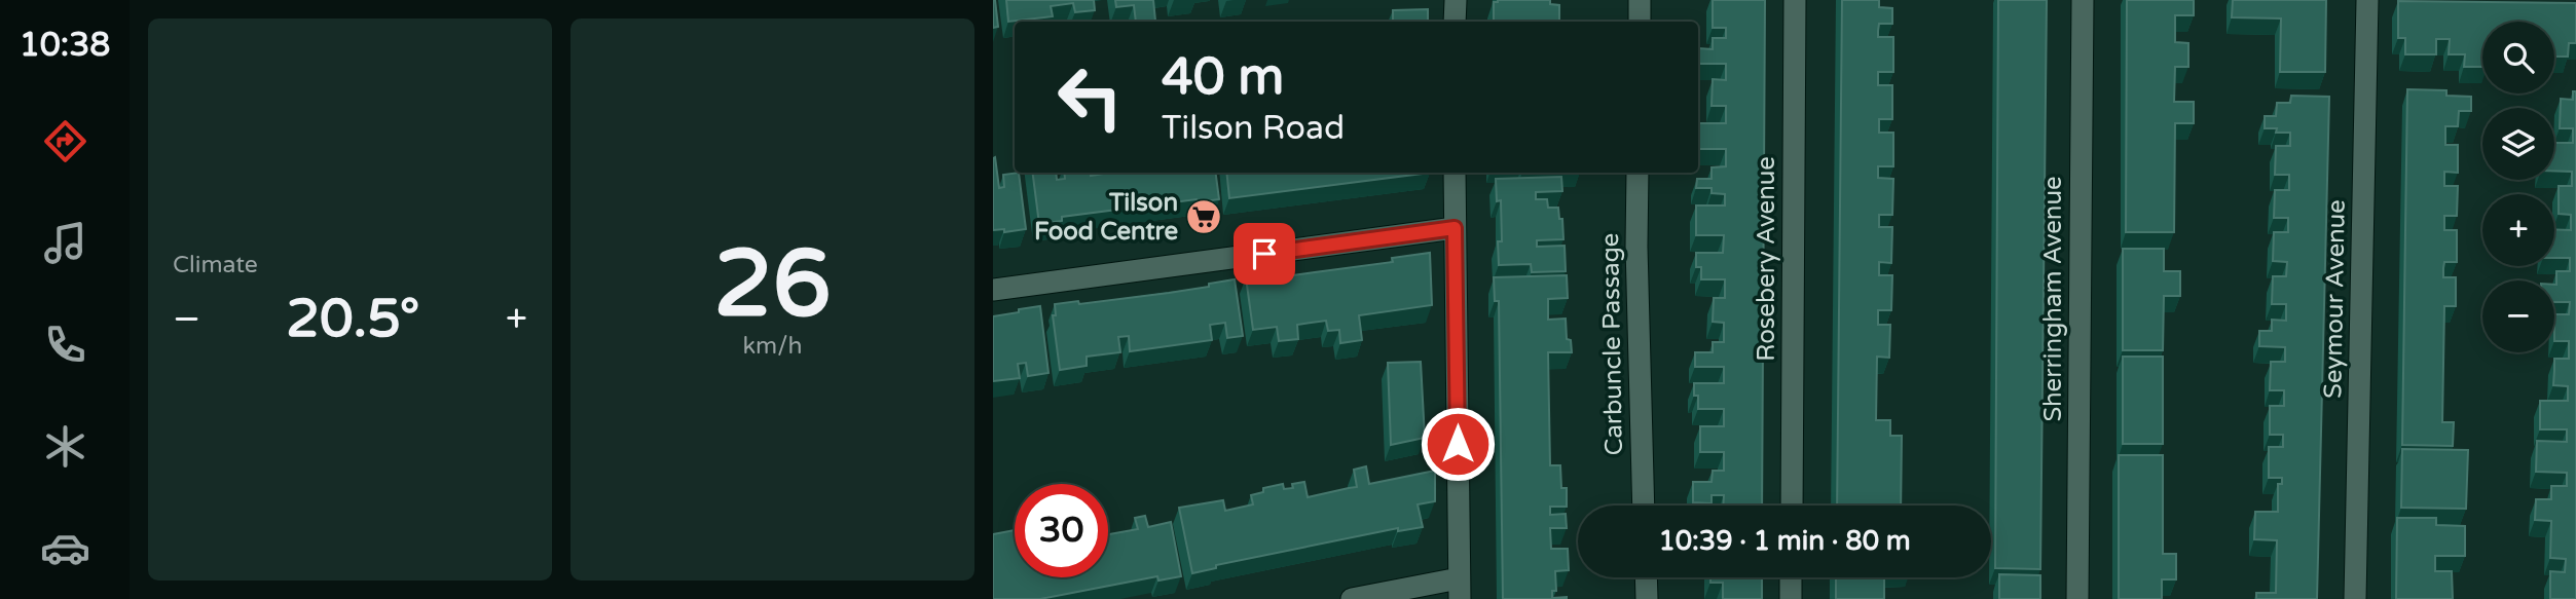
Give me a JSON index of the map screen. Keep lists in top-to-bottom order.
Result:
{
  "streets": {
    "street": [
      "Rosebery Avenue",
      "Sherringham Avenue",
      "Seymour Avenue",
      "Carbuncle Passage"
    ]
  },
  "places": {
    "supermarket": ["Tilson Food Centre"]
  },
  "page": {
    "tabs": "10:38",
    "tile": [
      "Climate",
      ["26", "km/h"]
    ],
    "map_buttons": ["+", "−"],
    "turn": ["40 m", "Tilson Road"],
    "heat": ["−", "20.5°", "+"],
    "limit": "30",
    "trip": "10:39 · 1 min · 80 m"
  }
}
